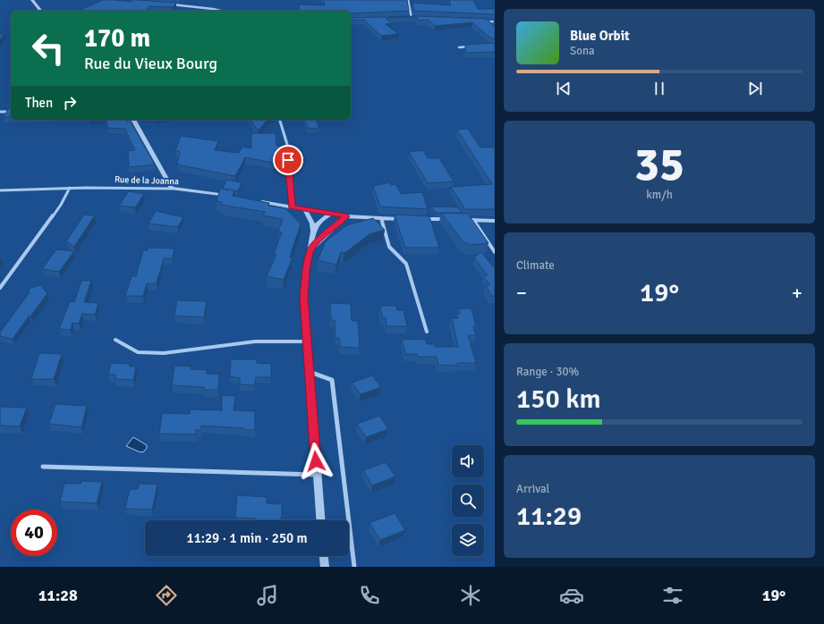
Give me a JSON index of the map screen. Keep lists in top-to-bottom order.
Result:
{
  "streets": {
    "street": ["Rue de la Joanna"]
  },
  "page": {
    "turn": ["170 m", "Rue du Vieux Bourg"],
    "song": ["Blue Orbit", "Sona"],
    "then": "Then",
    "tile": [
      ["35", "km/h"],
      "Climate",
      ["Range · 30%", "150 km"],
      ["Arrival", "11:29"]
    ],
    "heat": ["−", "19°", "+"],
    "limit": "40",
    "trip": "11:29 · 1 min · 250 m",
    "tabs": ["11:28", "19°"]
  }
}
